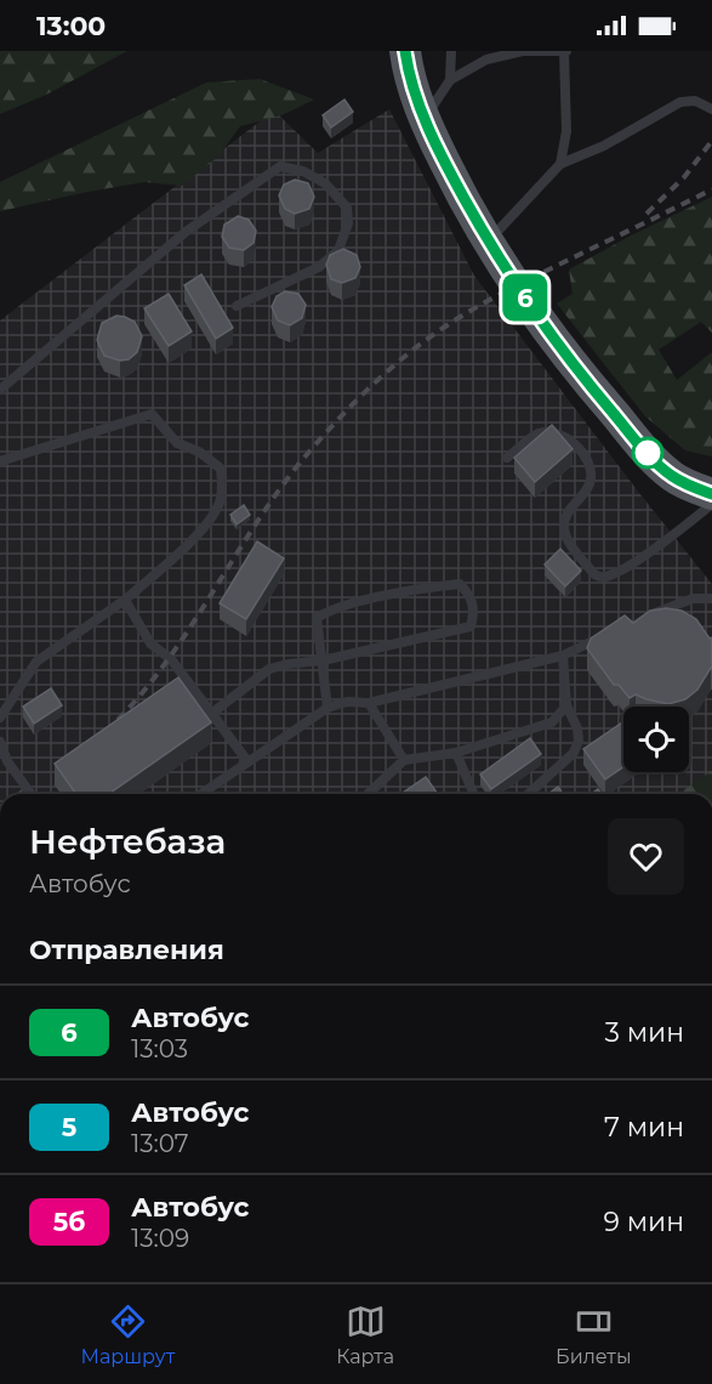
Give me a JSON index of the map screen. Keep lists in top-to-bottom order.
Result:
{
  "lines": ["bus line 6"],
  "page": {
    "status": "13:00",
    "on_map": "6",
    "heading": [
      ["Нефтебаза", "Автобус"],
      "Отправления"
    ],
    "list": [
      {
        "mark": "6",
        "name": "Автобус",
        "note": "13:03",
        "value": "3 мин"
      },
      {
        "mark": "5",
        "name": "Автобус",
        "note": "13:07",
        "value": "7 мин"
      },
      {
        "mark": "5б",
        "name": "Автобус",
        "note": "13:09",
        "value": "9 мин"
      }
    ],
    "tabs": ["Маршрут", "Карта", "Билеты"]
  }
}
